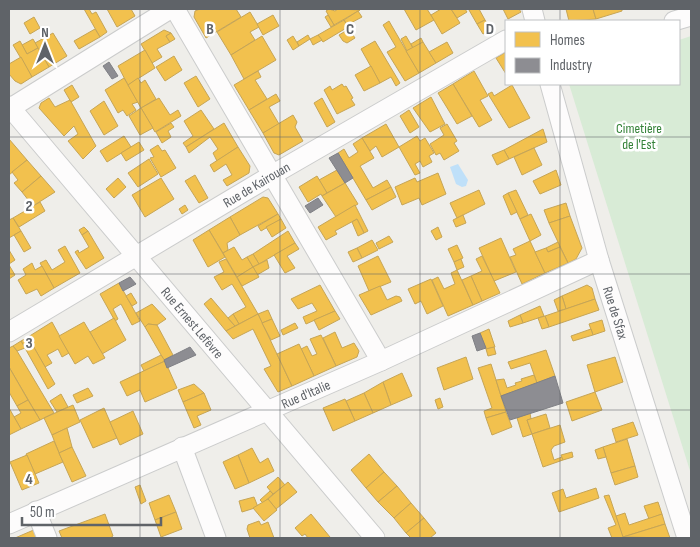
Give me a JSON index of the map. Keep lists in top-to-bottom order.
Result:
{
  "streets": {
    "street": [
      "Rue de Kairouan",
      "Rue de Sfax",
      "Rue Ernest Lefèvre",
      "Rue d'Italie"
    ]
  },
  "crossings": [
    ["Rue de Kairouan", "Rue Ernest Lefèvre"],
    ["Rue de Sfax", "Rue d'Italie"],
    ["Rue Ernest Lefèvre", "Rue d'Italie"]
  ],
  "parks": ["Cimetière de l'Est"],
  "legend": ["Homes", "Industry"],
  "scale_bar": "50 m",
  "north": "top",
  "grid": {
    "columns": ["B", "C", "D"],
    "rows": ["2", "3", "4"]
  }
}
